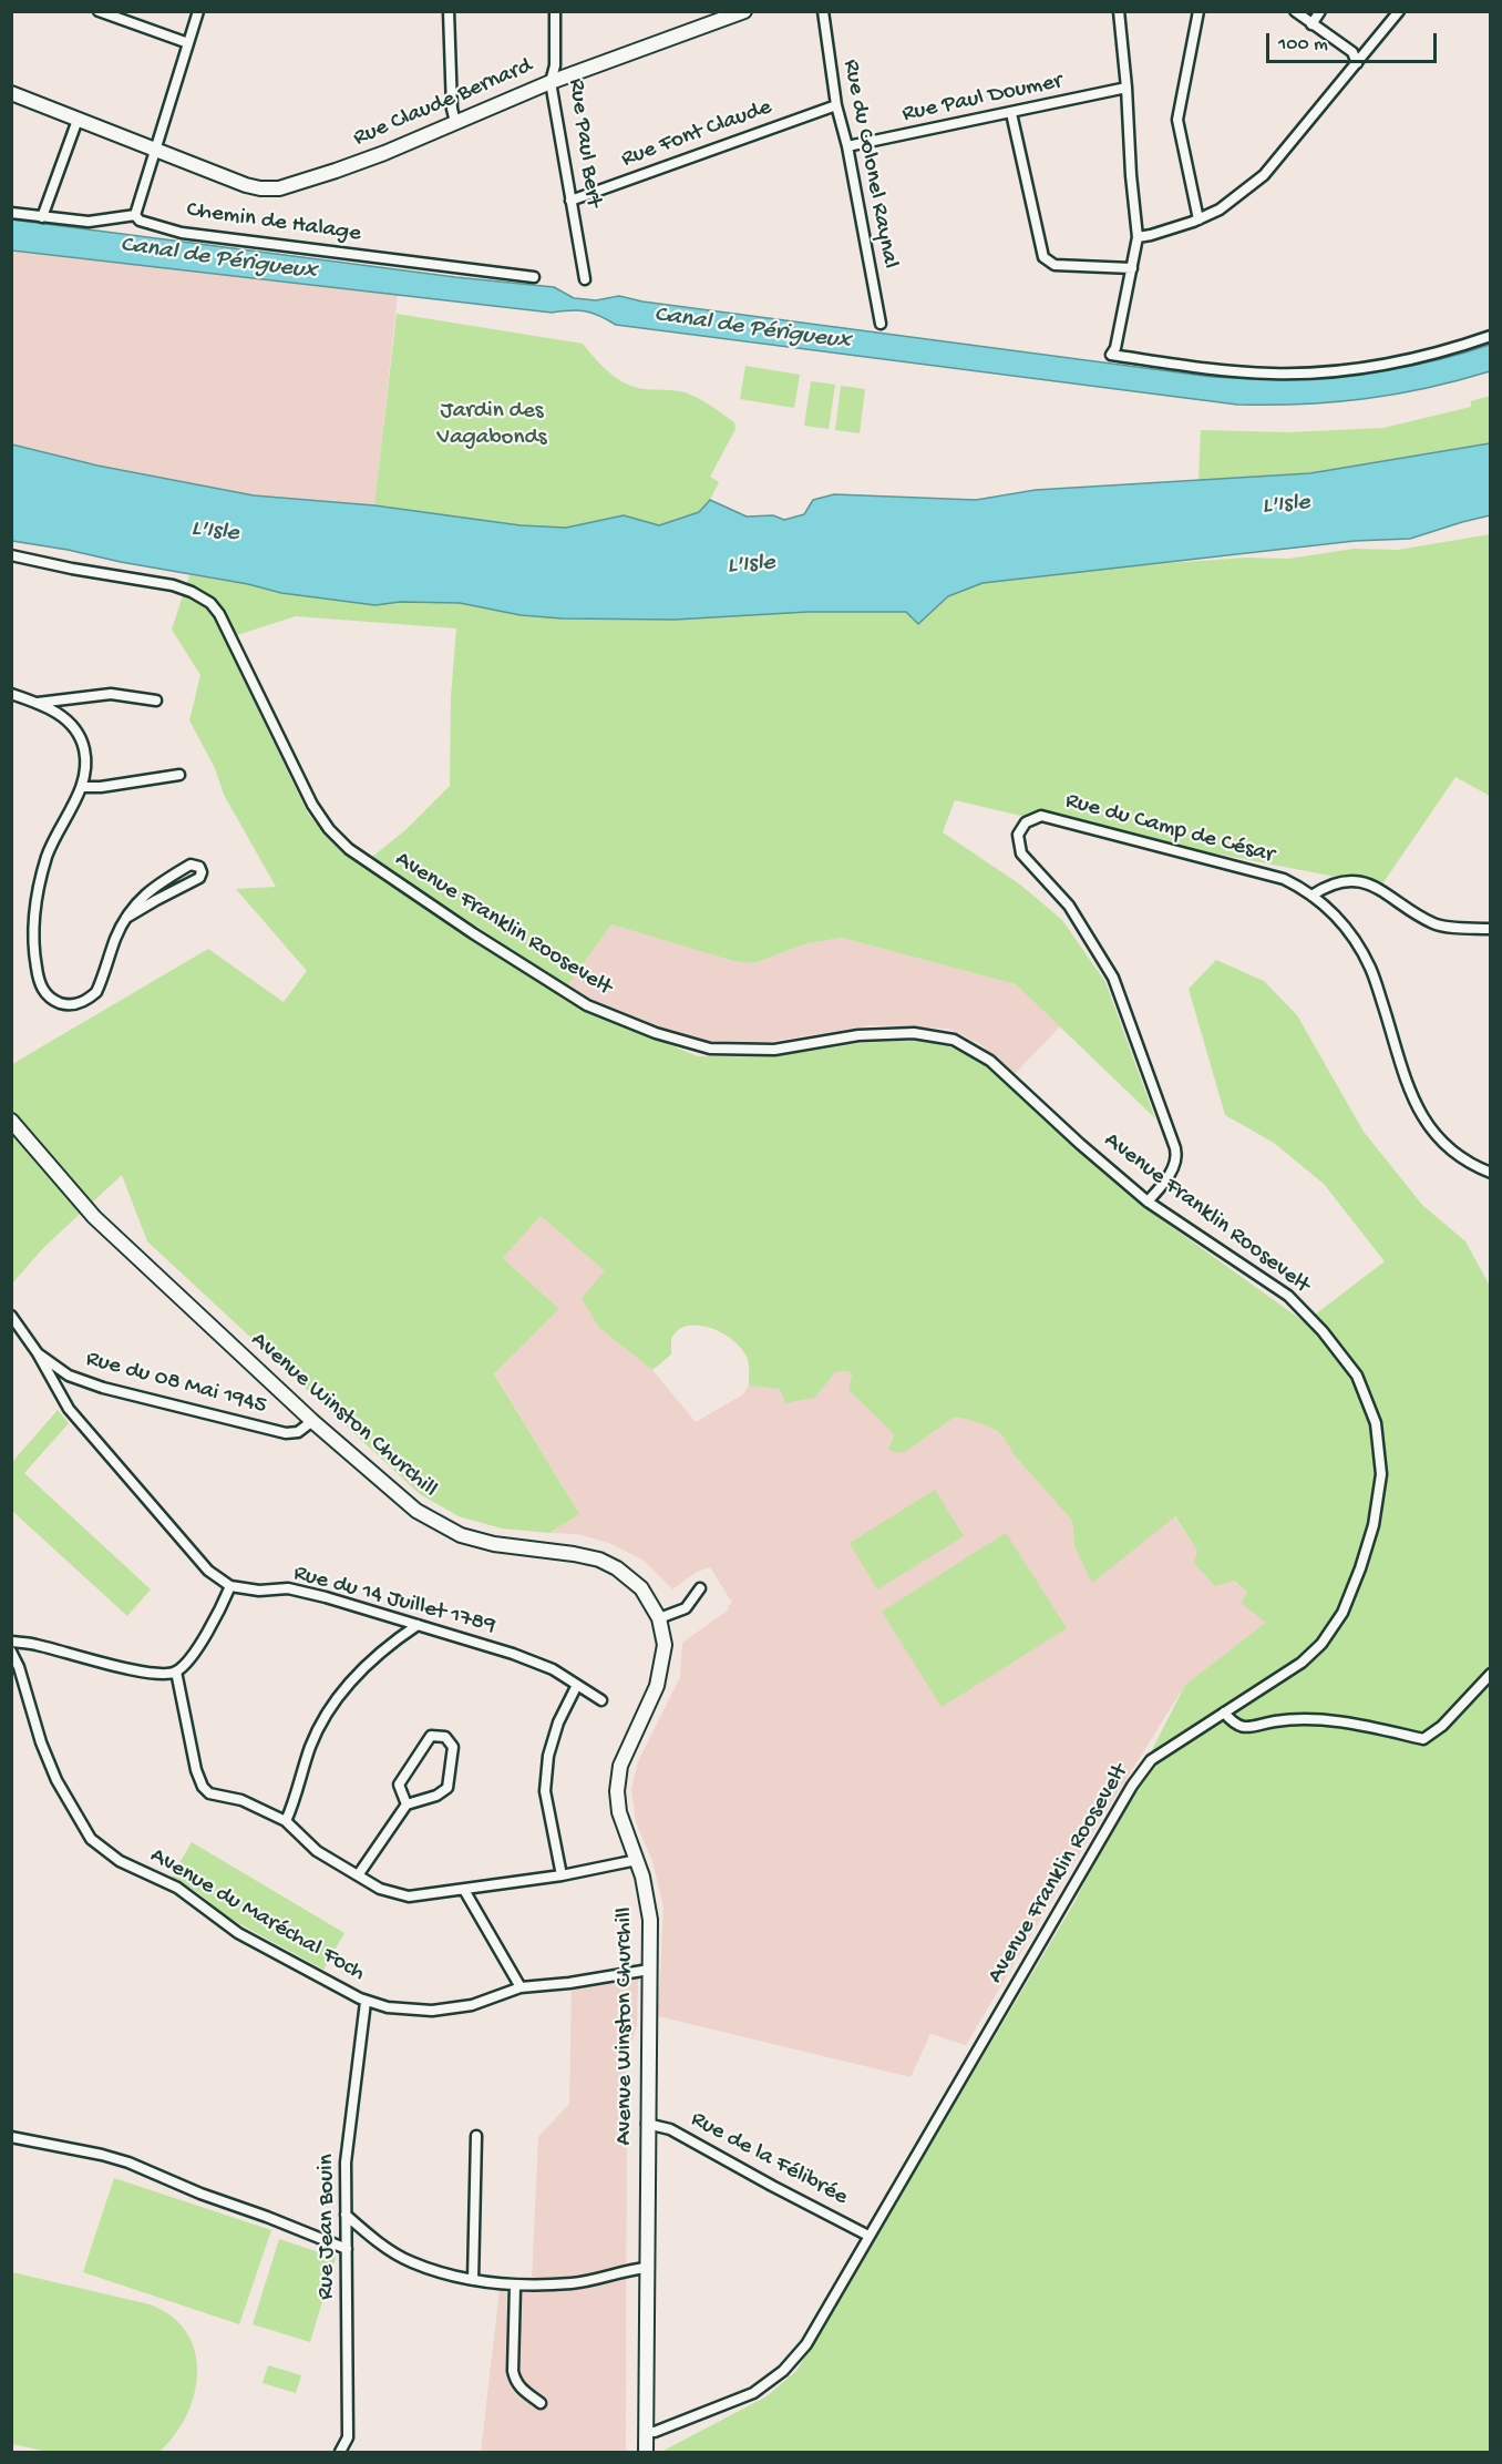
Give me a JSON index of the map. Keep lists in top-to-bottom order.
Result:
{
  "streets": {
    "main road": ["Rue Claude Bernard", "Avenue Winston Churchill"],
    "street": [
      "Rue Paul Doumer",
      "Rue Font Claude",
      "Rue Paul Bert",
      "Rue du Colonel Raynal",
      "Chemin de Halage",
      "Rue du Camp de César",
      "Avenue Franklin Roosevelt",
      "Rue du 08 Mai 1945",
      "Rue du 14 Juillet 1789",
      "Avenue du Maréchal Foch",
      "Rue de la Félibrée",
      "Rue Jean Bouin"
    ]
  },
  "crossings": [
    ["Rue Paul Doumer", "Rue du Colonel Raynal"],
    ["Rue Claude Bernard", "Rue Paul Bert"],
    ["Rue Font Claude", "Rue Paul Bert"],
    ["Rue Font Claude", "Rue du Colonel Raynal"],
    ["Rue du Camp de César", "Avenue Franklin Roosevelt"],
    ["Avenue Franklin Roosevelt", "Avenue Winston Churchill"],
    ["Avenue Franklin Roosevelt", "Rue de la Félibrée"],
    ["Rue du 08 Mai 1945", "Avenue Winston Churchill"],
    ["Avenue Winston Churchill", "Avenue du Maréchal Foch"],
    ["Avenue Winston Churchill", "Rue de la Félibrée"],
    ["Avenue du Maréchal Foch", "Rue Jean Bouin"]
  ],
  "water": ["Canal de Périgueux", "L'Isle"],
  "parks": ["Jardin des Vagabonds"],
  "scale_bar": "100 m"
}
